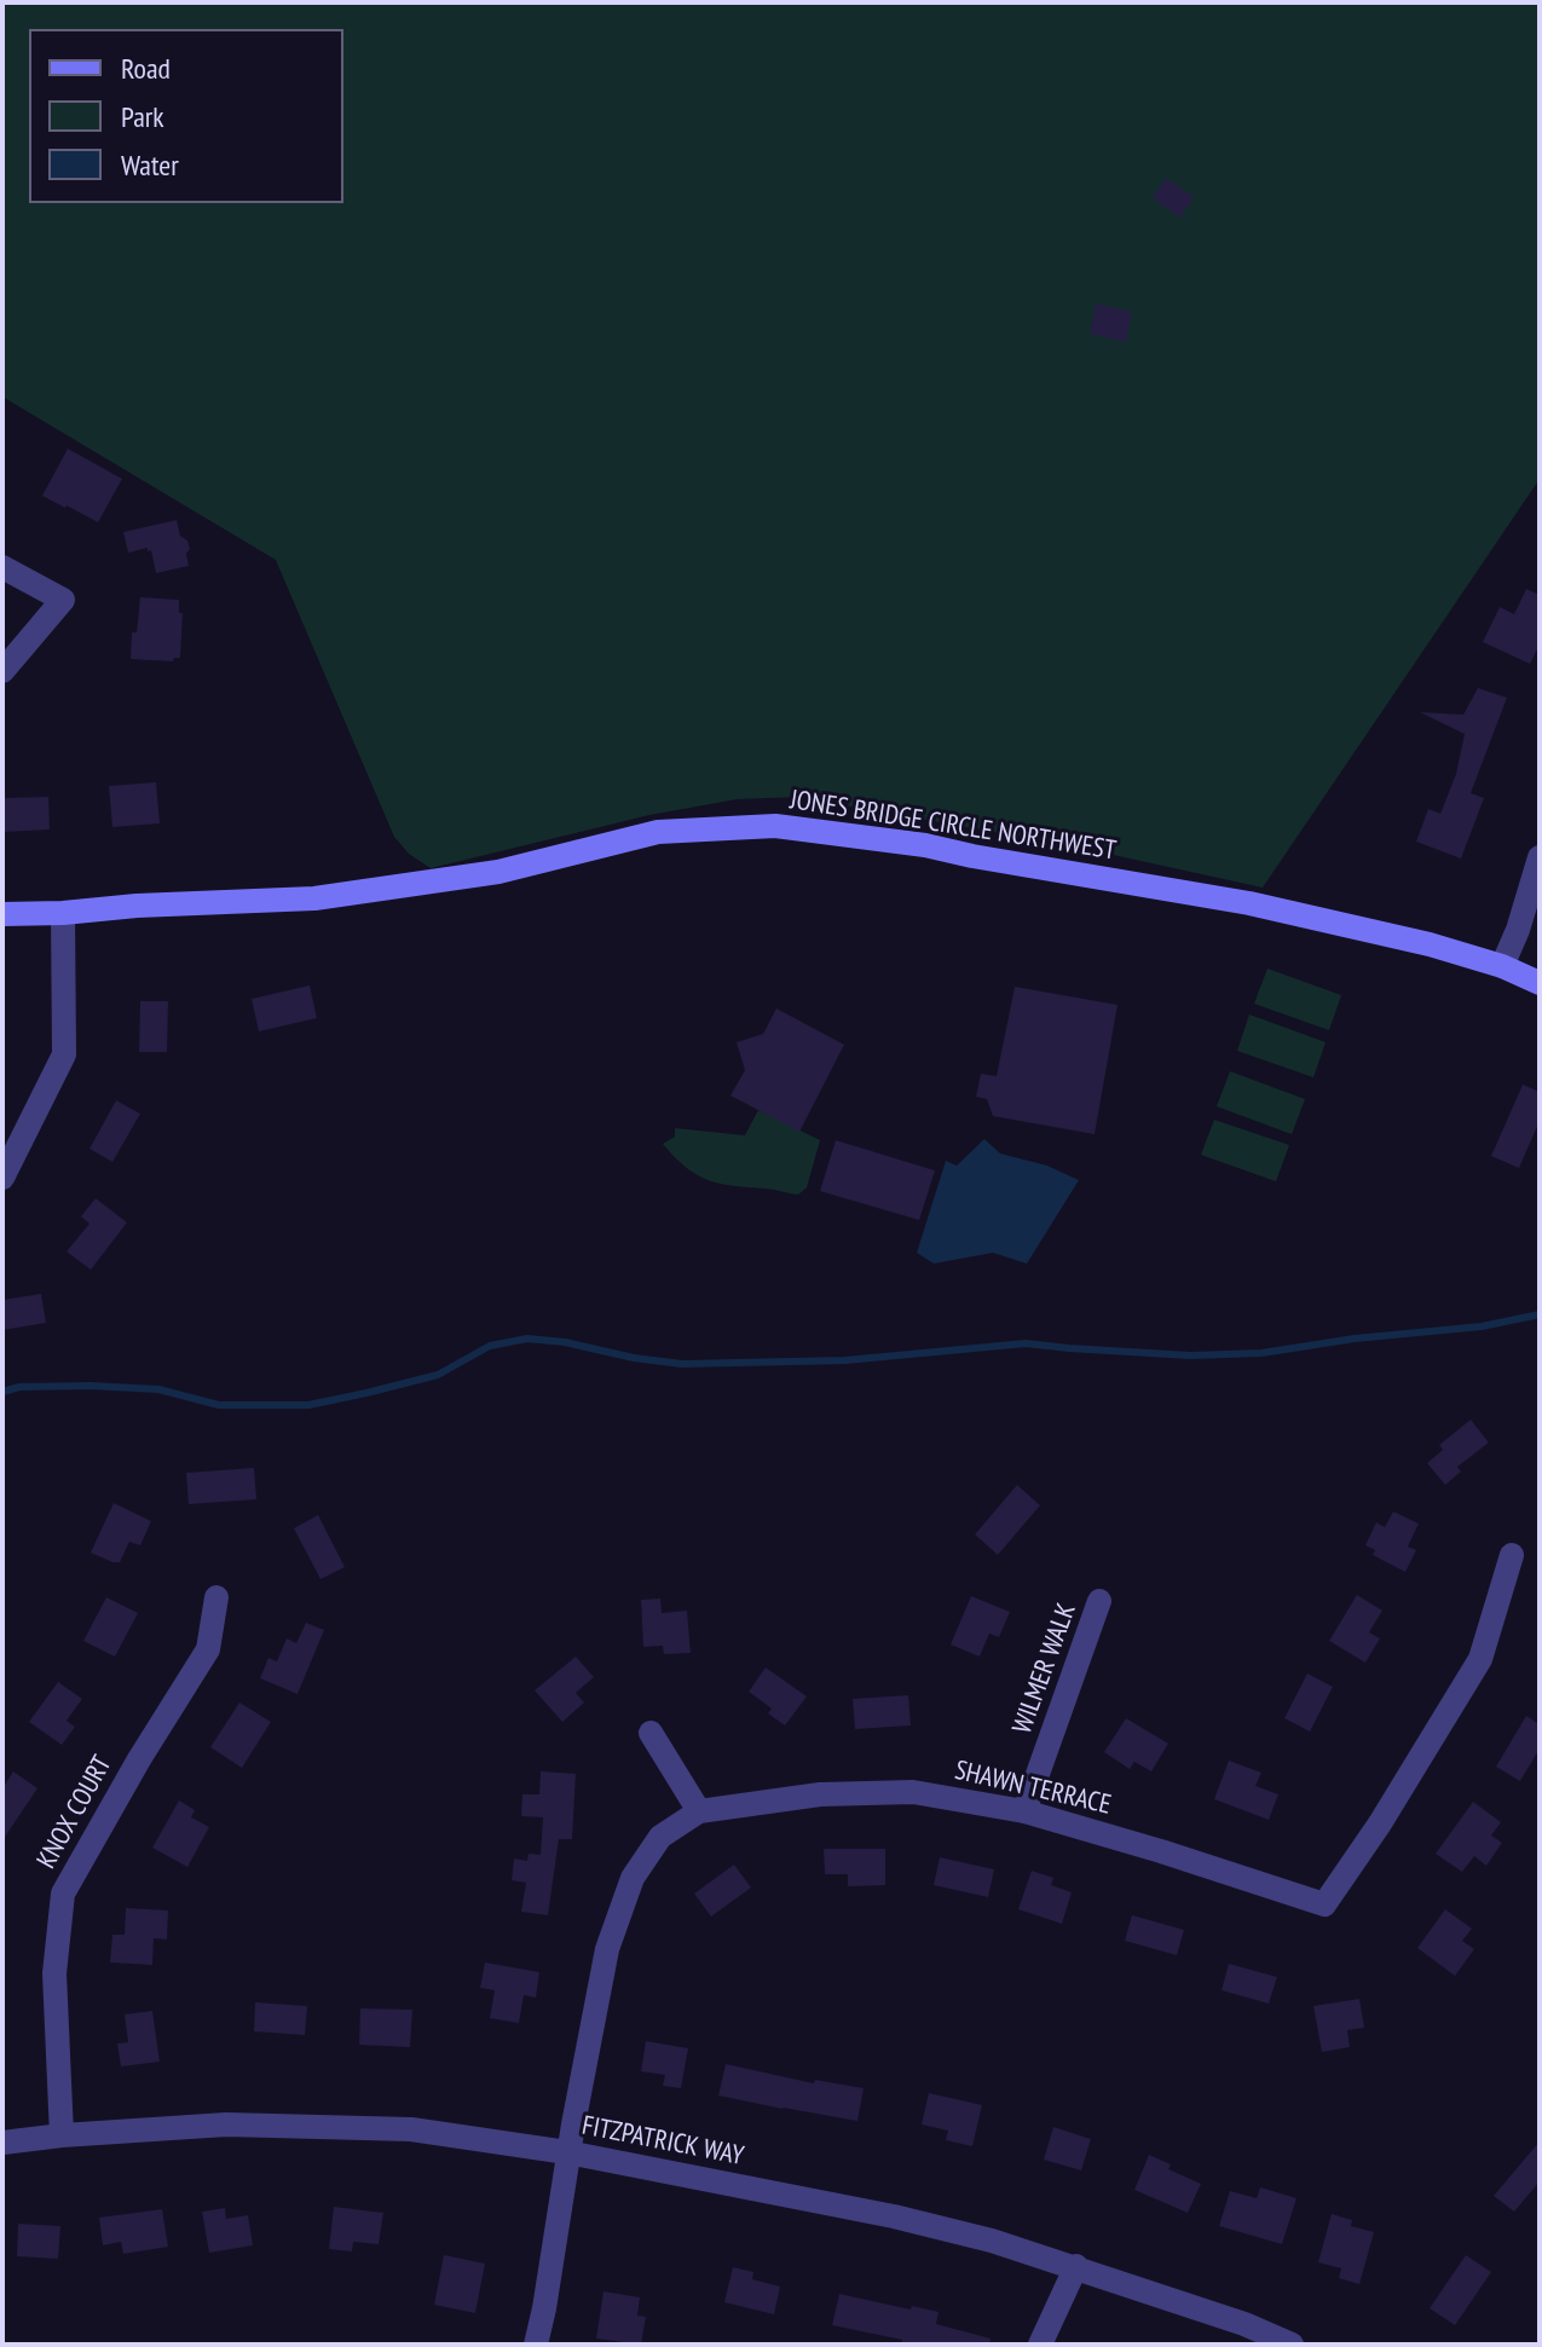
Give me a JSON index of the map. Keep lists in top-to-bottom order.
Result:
{
  "streets": {
    "street": [
      "JONES BRIDGE CIRCLE NORTHWEST",
      "WILMER WALK",
      "SHAWN TERRACE",
      "KNOX COURT",
      "FITZPATRICK WAY"
    ]
  },
  "crossings": [
    ["WILMER WALK", "SHAWN TERRACE"],
    ["SHAWN TERRACE", "FITZPATRICK WAY"],
    ["KNOX COURT", "FITZPATRICK WAY"]
  ],
  "legend": ["Road", "Park", "Water"]
}
